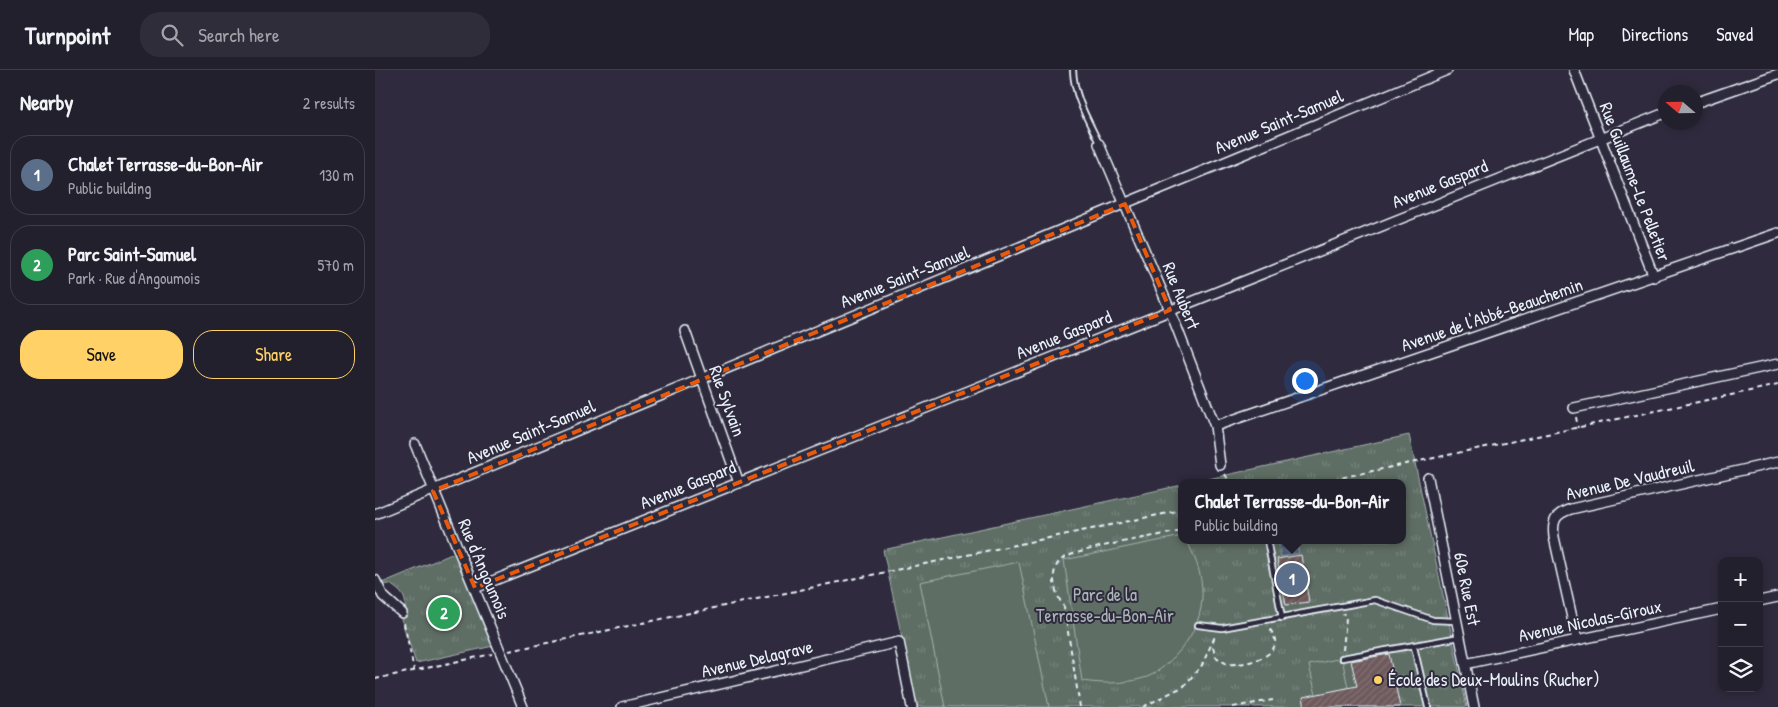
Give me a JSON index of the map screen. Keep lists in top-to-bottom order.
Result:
{
  "streets": {
    "street": [
      "Avenue Saint-Samuel",
      "Rue Guillaume-Le Pelletier",
      "Avenue Gaspard",
      "Rue Aubert",
      "Avenue de l'Abbé-Beauchemin",
      "Rue Sylvain",
      "Avenue De Vaudreuil",
      "Rue d'Angoumois",
      "60e Rue Est",
      "Avenue Nicolas-Giroux",
      "Avenue Delagrave"
    ]
  },
  "crossings": [
    ["Avenue Saint-Samuel", "Rue Aubert"],
    ["Avenue Saint-Samuel", "Rue Sylvain"],
    ["Avenue Saint-Samuel", "Rue d'Angoumois"],
    ["Rue Guillaume-Le Pelletier", "Avenue Gaspard"],
    ["Rue Guillaume-Le Pelletier", "Avenue de l'Abbé-Beauchemin"],
    ["Avenue Gaspard", "Rue Aubert"],
    ["Avenue Gaspard", "Rue Sylvain"],
    ["Avenue Gaspard", "Rue d'Angoumois"],
    ["Rue Aubert", "Avenue de l'Abbé-Beauchemin"],
    ["Avenue De Vaudreuil", "Avenue Nicolas-Giroux"],
    ["60e Rue Est", "Avenue Nicolas-Giroux"]
  ],
  "parks": ["Parc de la Terrasse-du-Bon-Air"],
  "places": ["École des Deux-Moulins (Rucher)"],
  "north": "left",
  "page": {
    "header": "Turnpoint",
    "search": "Search here",
    "nav": ["Map", "Directions", "Saved"],
    "heading": ["Nearby", "2 results"],
    "list": [
      {
        "mark": "1",
        "name": "Chalet Terrasse-du-Bon-Air",
        "note": "Public building",
        "value": "130 m"
      },
      {
        "mark": "2",
        "name": "Parc Saint-Samuel",
        "note": "Park · Rue d'Angoumois",
        "value": "570 m"
      }
    ],
    "buttons": ["Save", "Share"],
    "popup": ["Chalet Terrasse-du-Bon-Air", "Public building"],
    "map_buttons": ["+", "−"],
    "pins": ["1", "2"]
  }
}
